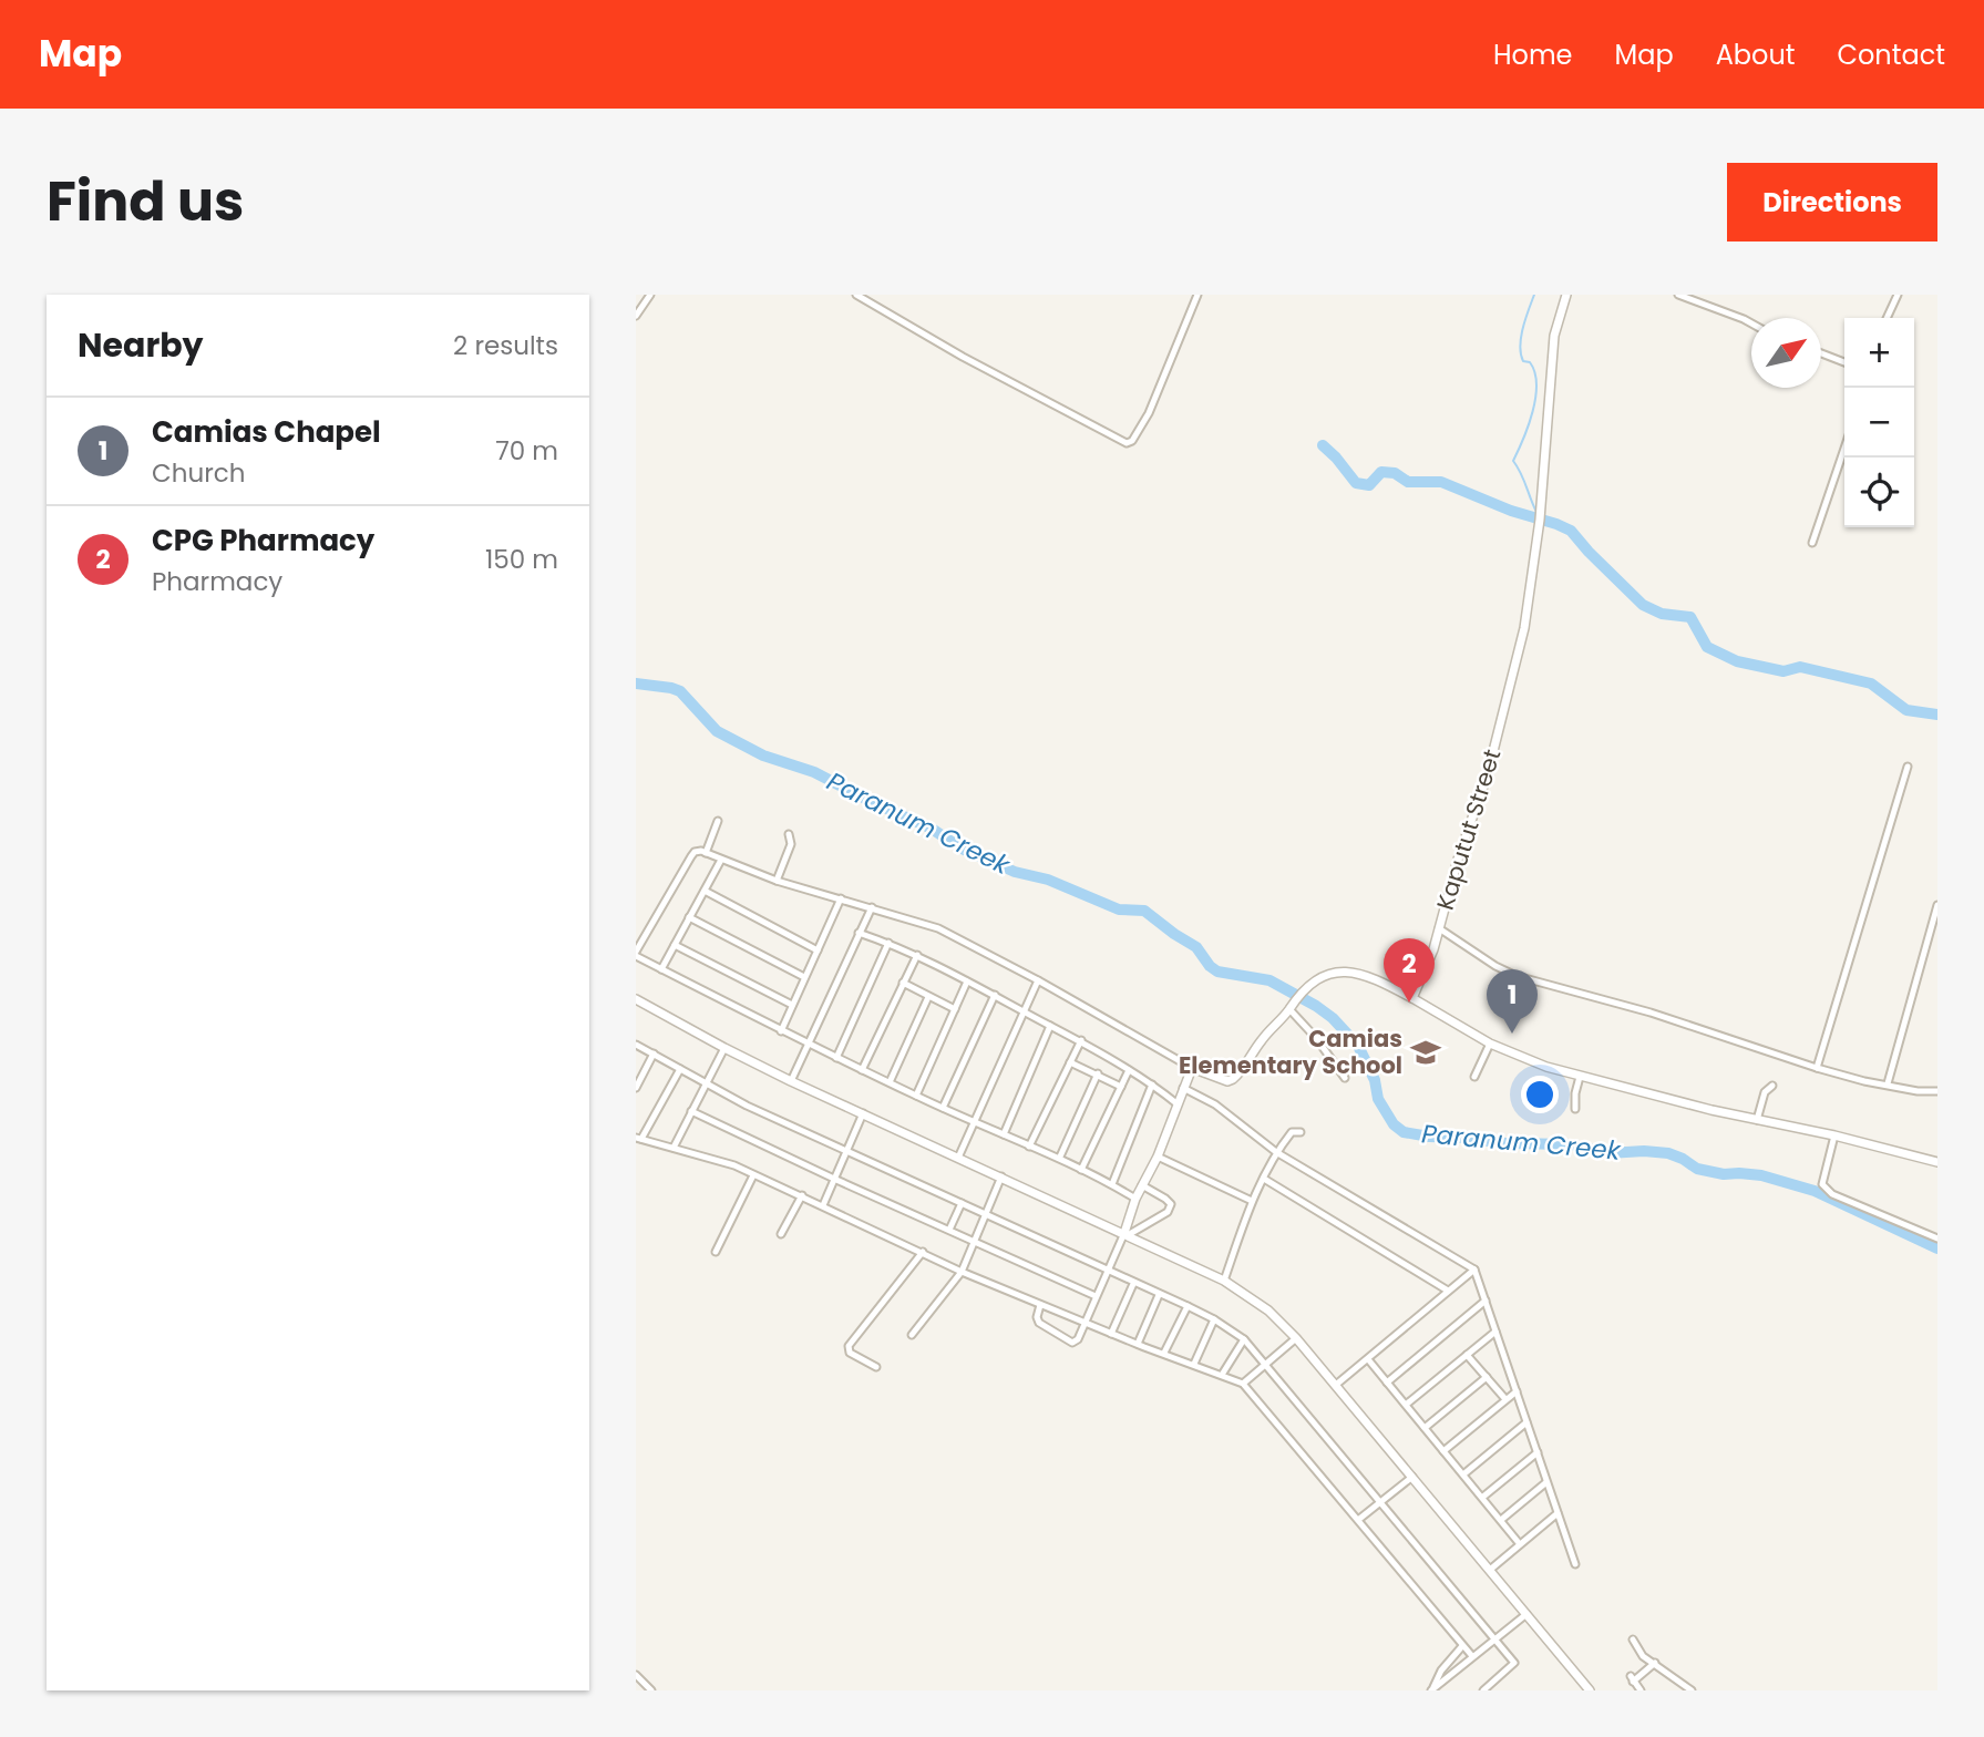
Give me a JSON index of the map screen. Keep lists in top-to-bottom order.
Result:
{
  "streets": {
    "street": ["Kaputut Street"]
  },
  "water": ["Paranum Creek"],
  "places": {
    "school or university": ["Camias Elementary School"]
  },
  "north": "top right",
  "page": {
    "header": "Map",
    "nav": [
      "Home",
      "Map",
      "About",
      "Contact"
    ],
    "title": "Find us",
    "buttons": "Directions",
    "heading": ["Nearby", "2 results"],
    "map_buttons": ["+", "−"],
    "list": [
      {
        "mark": "1",
        "name": "Camias Chapel",
        "note": "Church",
        "value": "70 m"
      },
      {
        "mark": "2",
        "name": "CPG Pharmacy",
        "note": "Pharmacy",
        "value": "150 m"
      }
    ],
    "pins": ["2", "1"]
  }
}
